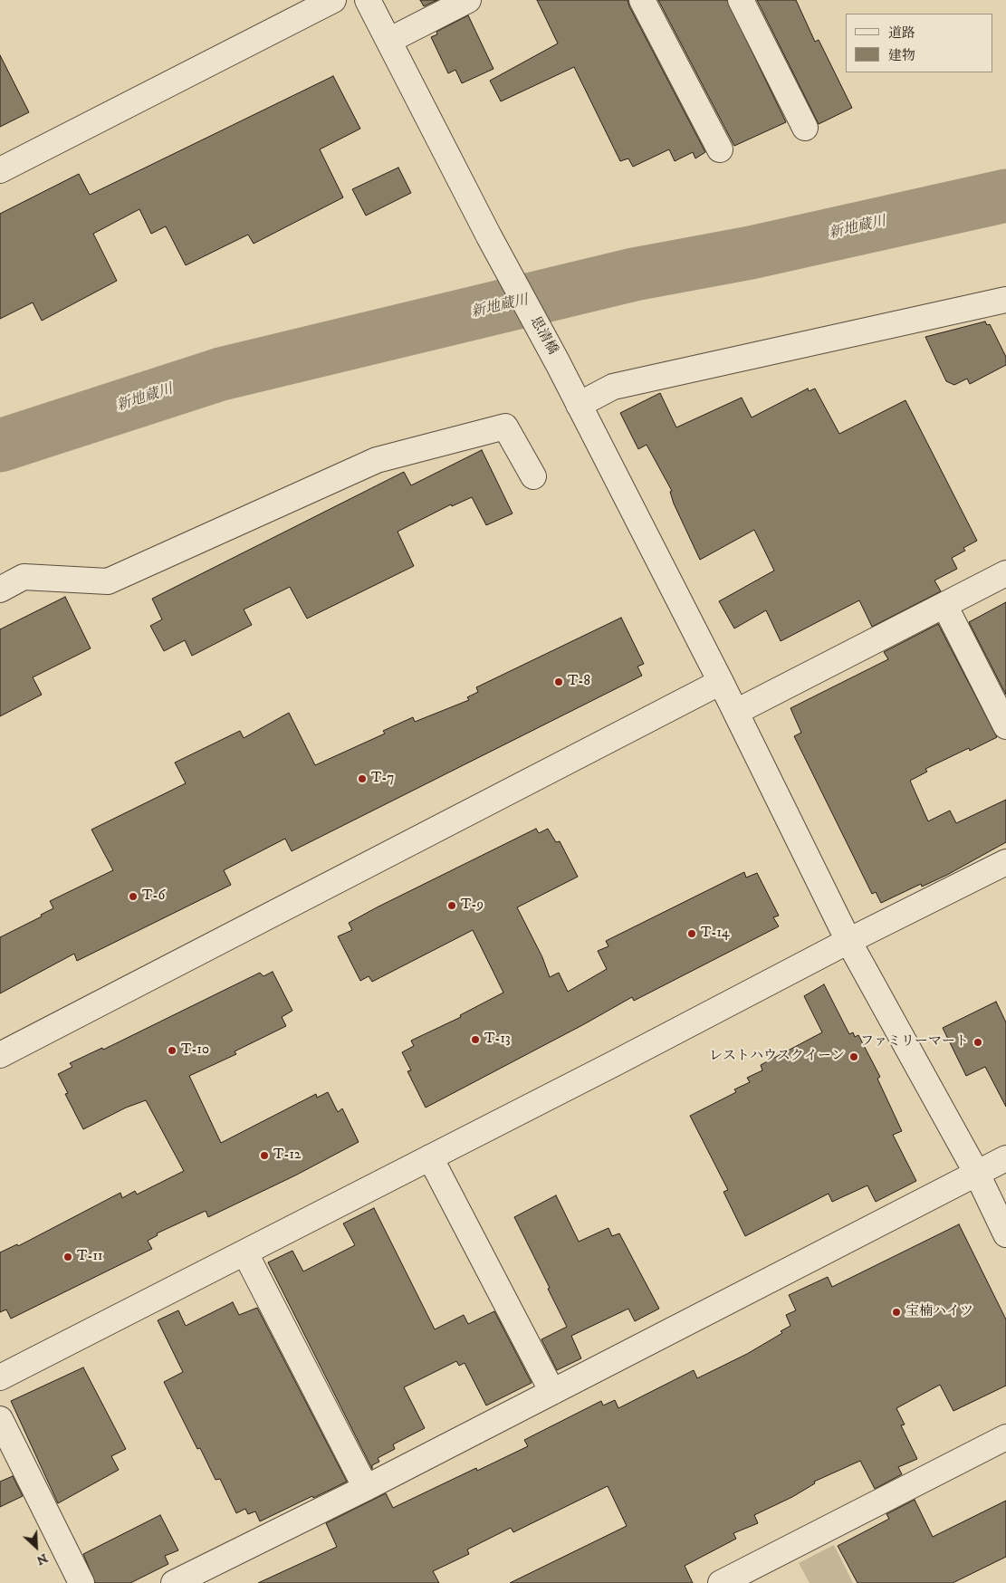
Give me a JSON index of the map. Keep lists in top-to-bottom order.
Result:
{
  "streets": {
    "street": ["思清橋"]
  },
  "water": ["新地蔵川"],
  "places": [
    "T-8",
    "T-7",
    "T-6",
    "T-9",
    "T-14",
    "T-13",
    "ファミリーマート",
    "T-10",
    "レストハウスクイーン",
    "T-12",
    "T-11",
    "宝楠ハイツ"
  ],
  "legend": ["道路", "建物"],
  "north": "bottom right"
}
